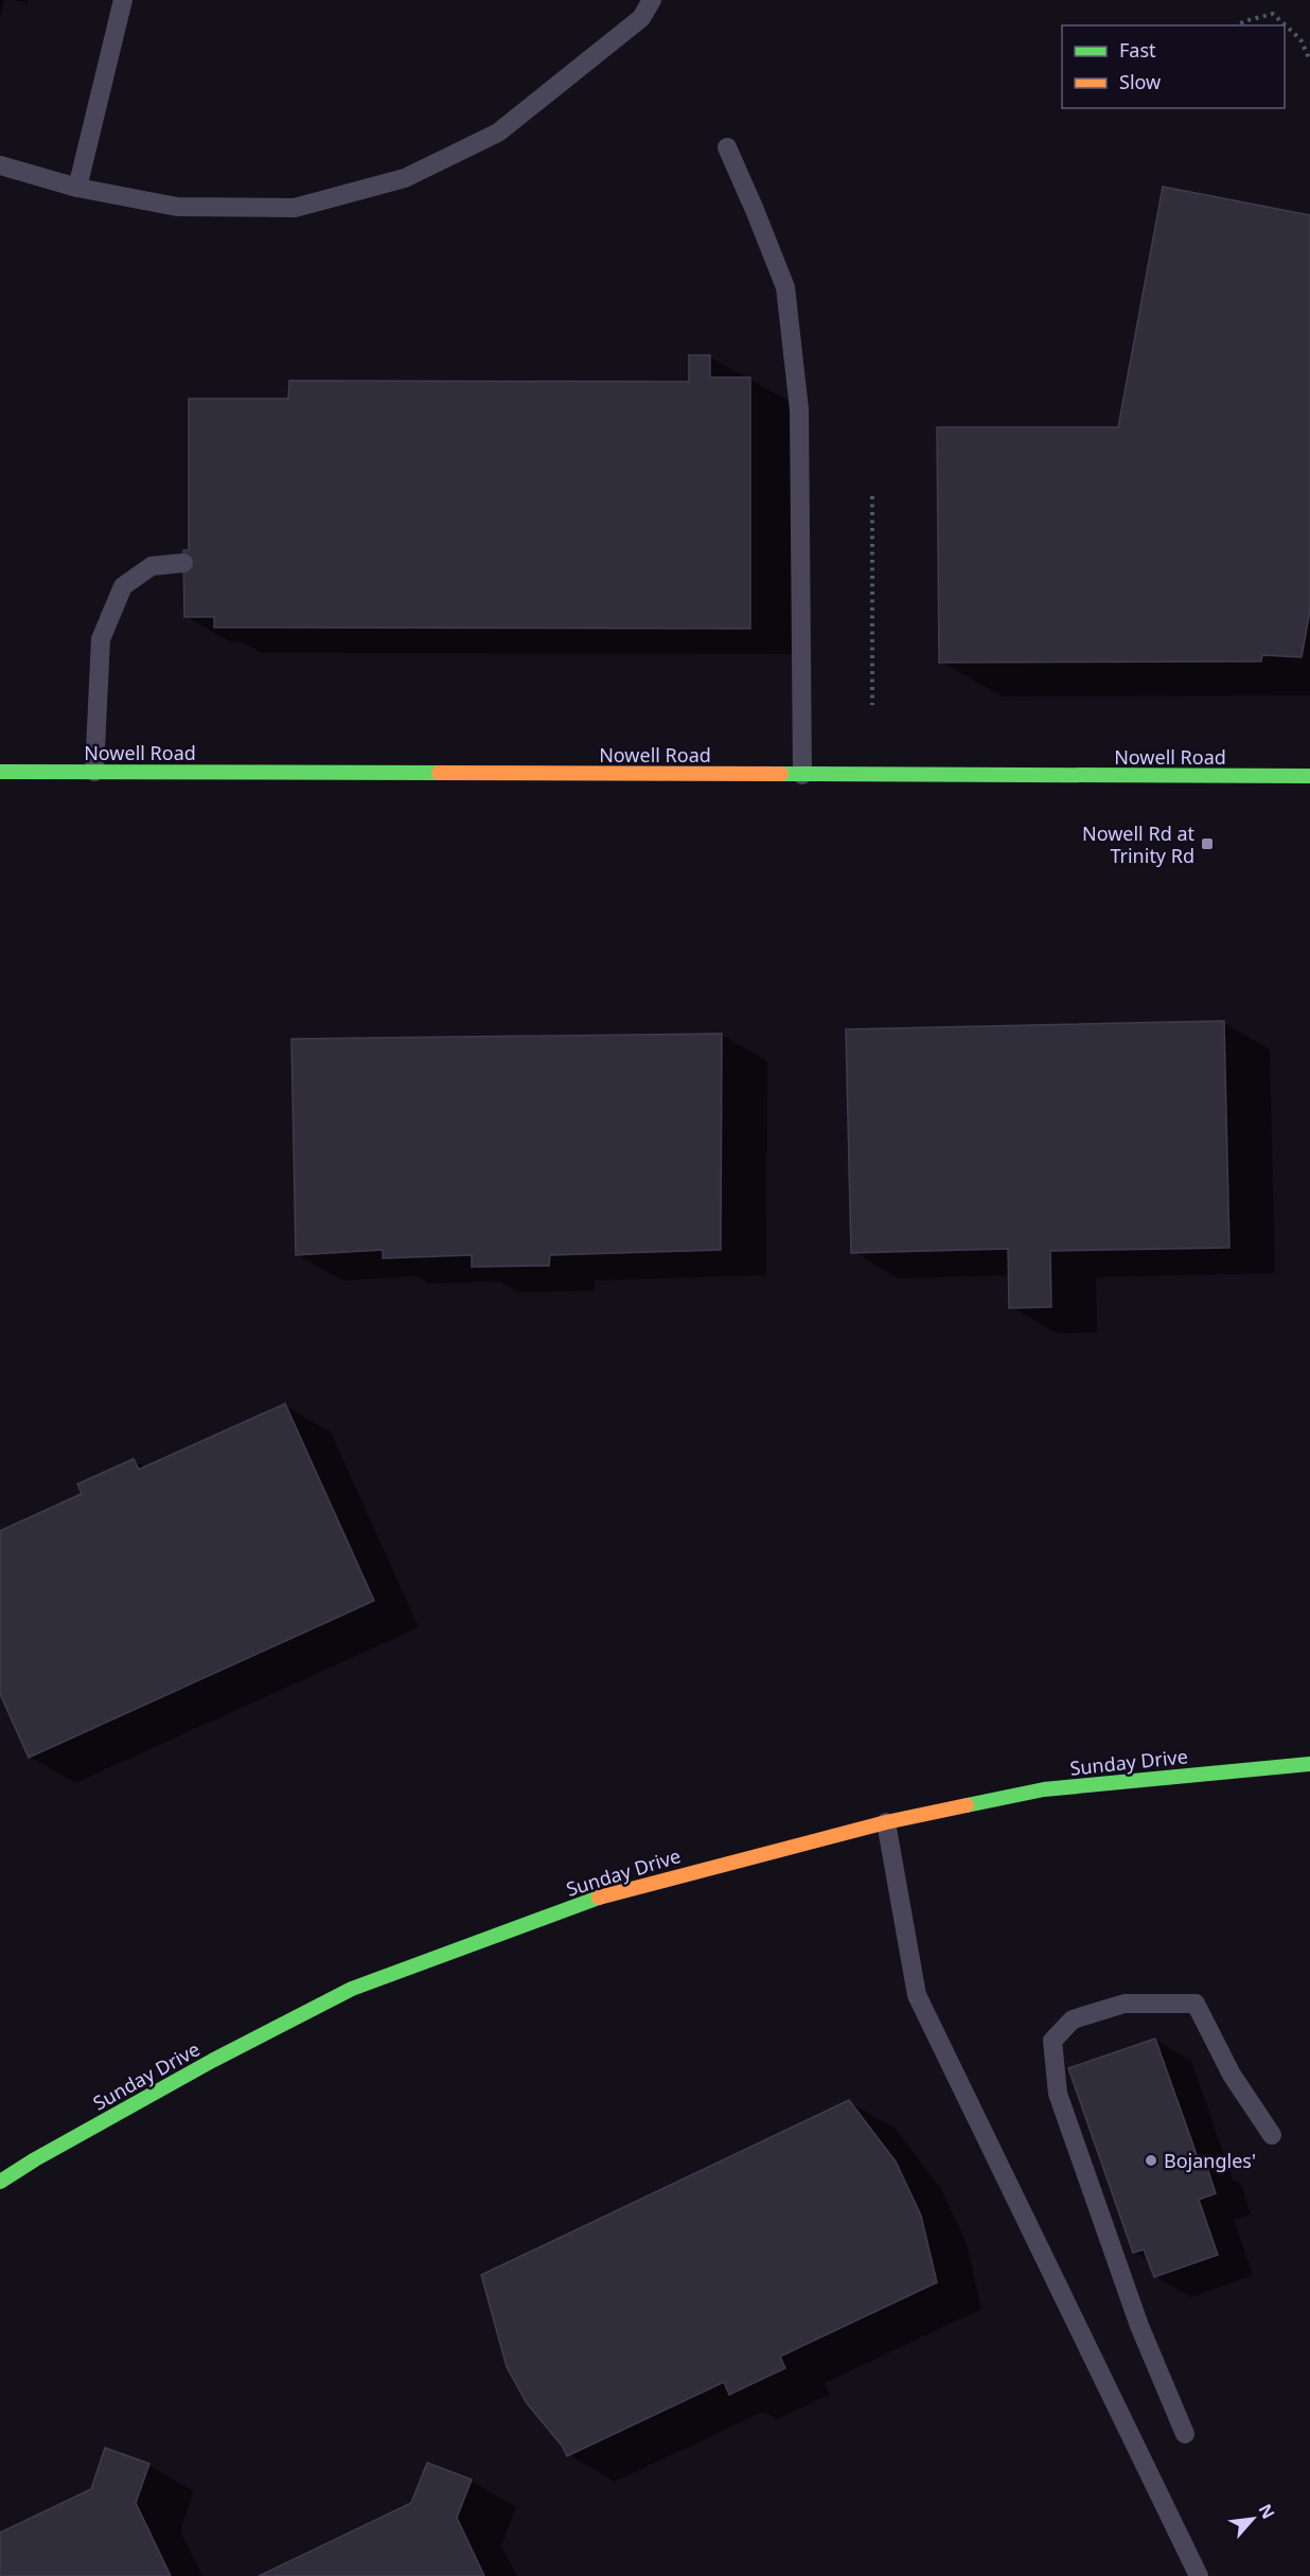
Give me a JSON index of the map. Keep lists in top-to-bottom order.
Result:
{
  "streets": {
    "street": ["Nowell Road", "Sunday Drive"]
  },
  "places": {
    "transit": ["Nowell Rd at Trinity Rd"],
    "other": ["Bojangles'"]
  },
  "legend": ["Fast", "Slow"],
  "north": "top right"
}
